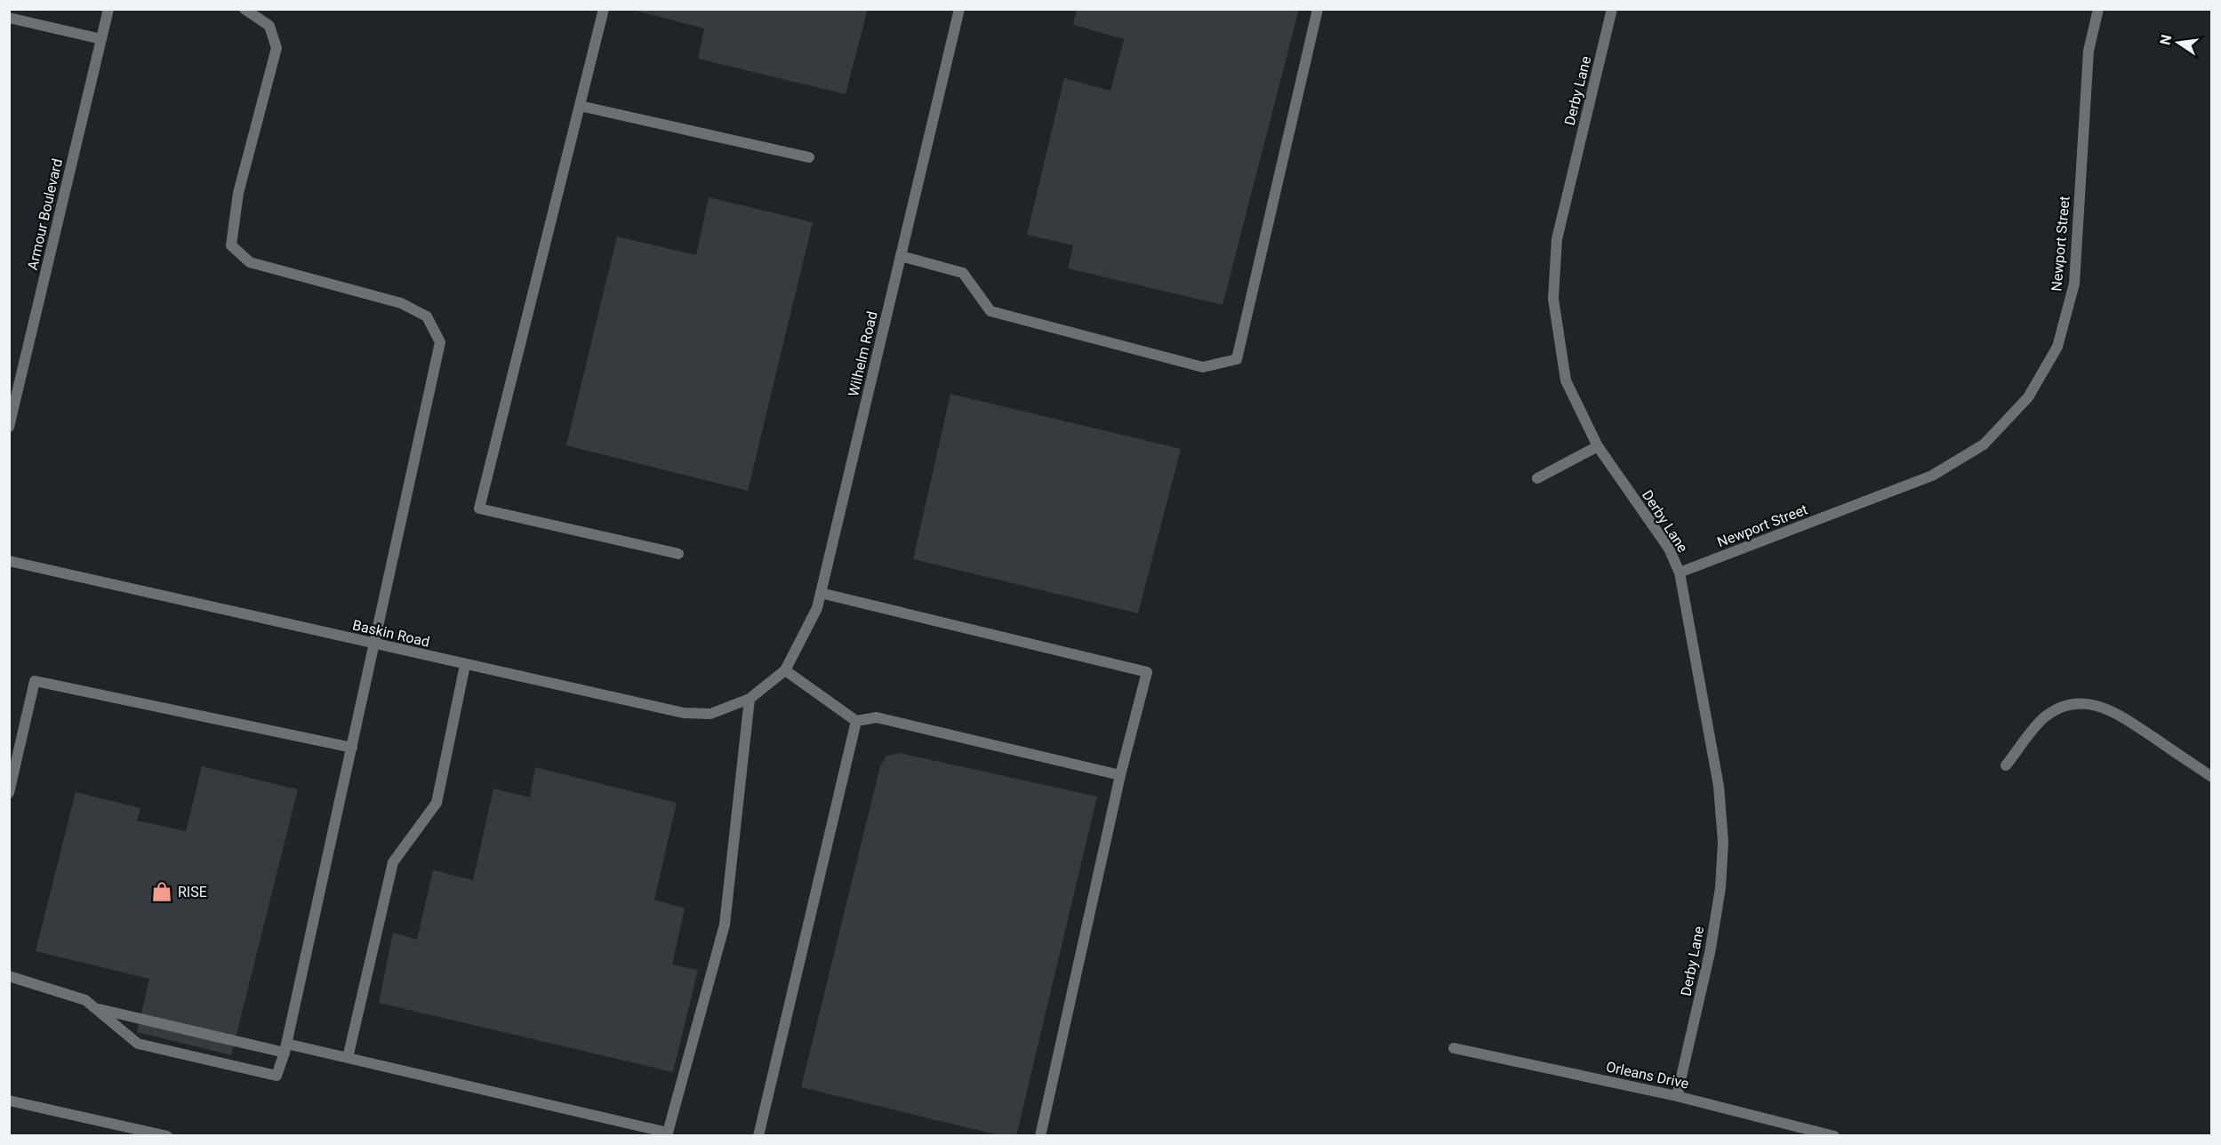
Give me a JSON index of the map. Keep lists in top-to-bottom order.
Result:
{
  "streets": {
    "street": [
      "Derby Lane",
      "Armour Boulevard",
      "Newport Street",
      "Wilhelm Road",
      "Baskin Road",
      "Orleans Drive"
    ]
  },
  "crossings": [
    ["Derby Lane", "Newport Street"],
    ["Derby Lane", "Orleans Drive"],
    ["Wilhelm Road", "Baskin Road"]
  ],
  "places": {
    "shop": ["RISE"]
  },
  "north": "left"
}
